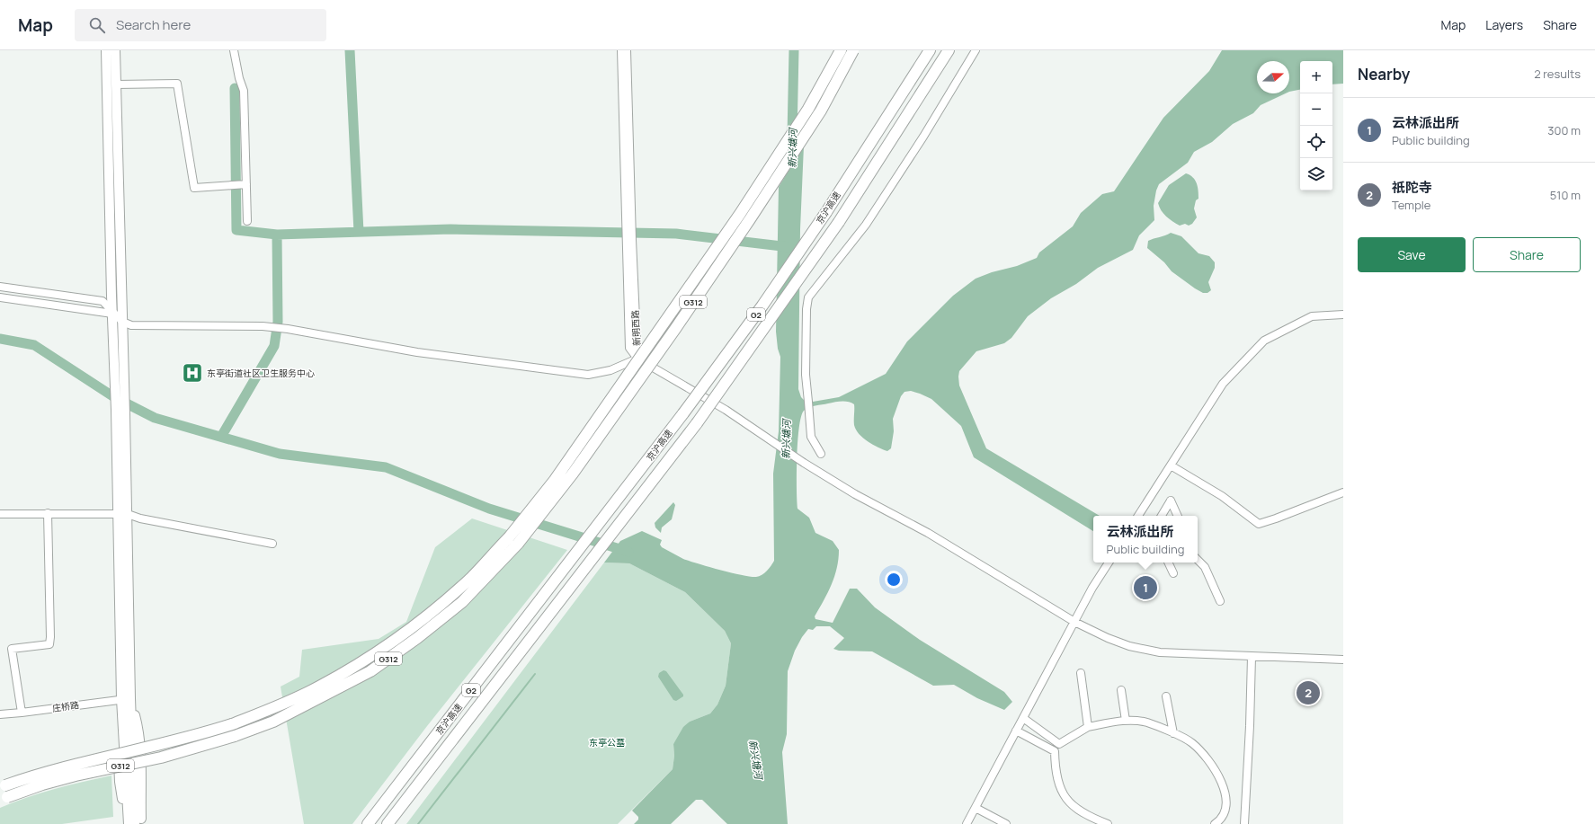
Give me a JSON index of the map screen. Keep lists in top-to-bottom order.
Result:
{
  "streets": {
    "highway": ["京沪高速", "G312", "G2"],
    "street": ["新明西路", "庄桥路"]
  },
  "water": ["新兴塘河"],
  "parks": ["东亭公墓"],
  "places": {
    "hospital": ["东亭街道社区卫生服务中心"]
  },
  "north": "right",
  "page": {
    "header": "Map",
    "search": "Search here",
    "nav": ["Map", "Layers", "Share"],
    "heading": ["Nearby", "2 results"],
    "map_buttons": ["+", "−"],
    "list": [
      {
        "mark": "1",
        "name": "云林派出所",
        "note": "Public building",
        "value": "300 m"
      },
      {
        "mark": "2",
        "name": "祇陀寺",
        "note": "Temple",
        "value": "510 m"
      }
    ],
    "buttons": ["Save", "Share"],
    "popup": ["云林派出所", "Public building"],
    "pins": ["1", "2"]
  }
}
